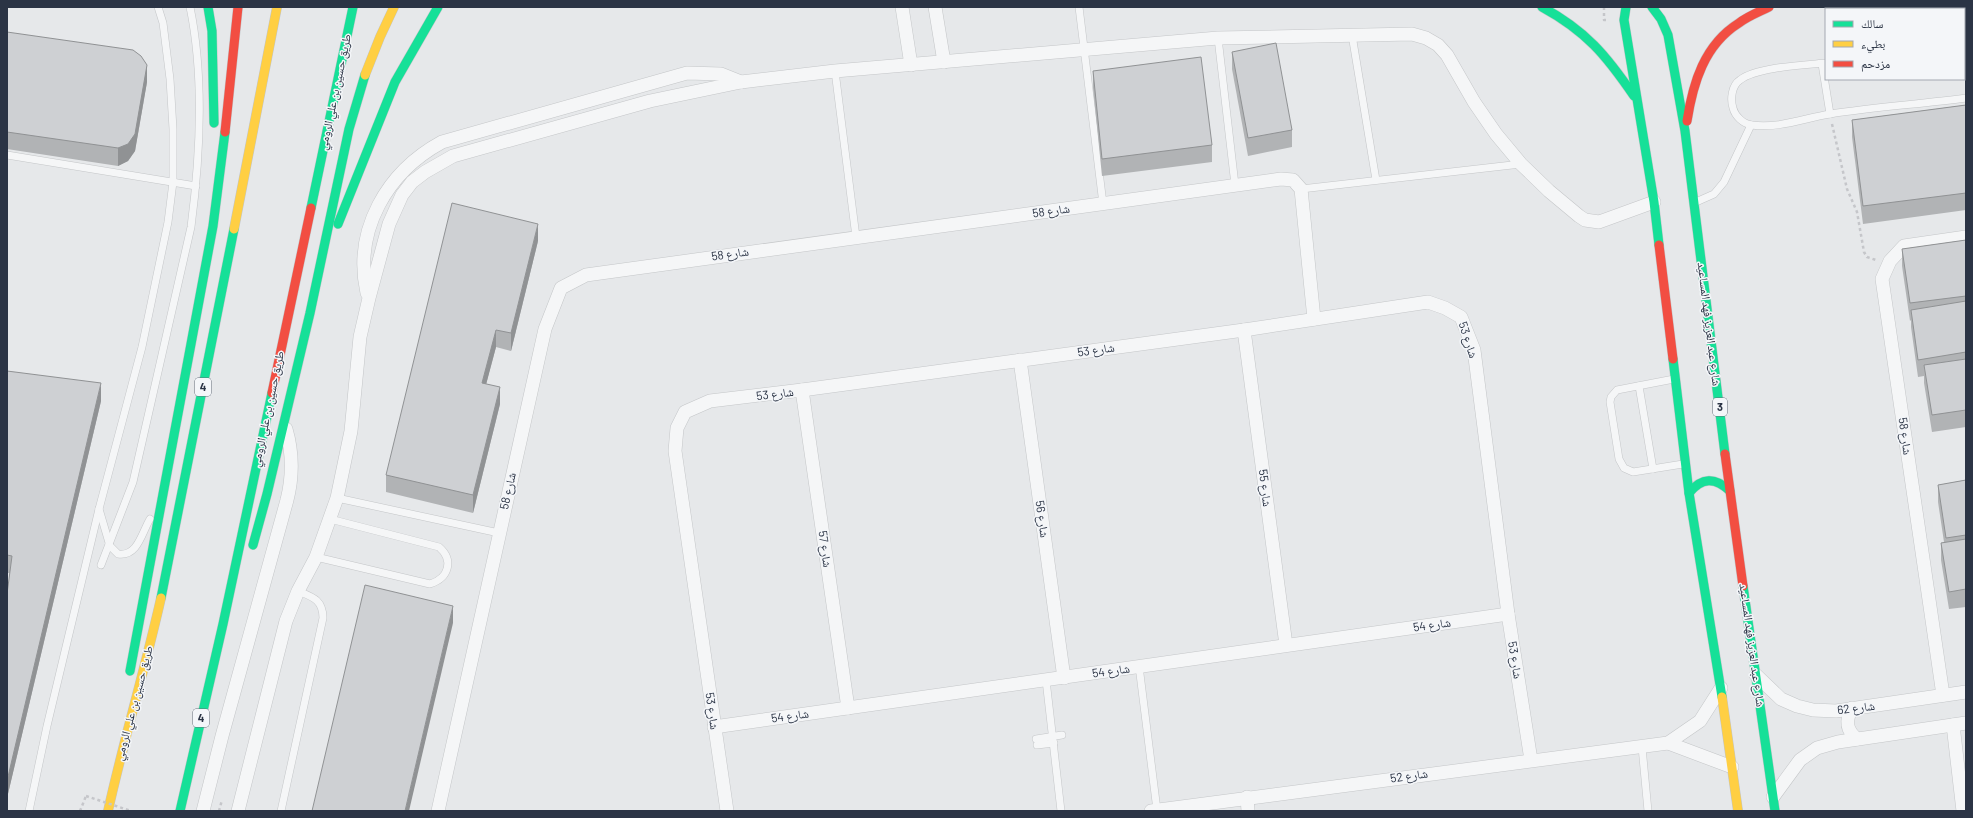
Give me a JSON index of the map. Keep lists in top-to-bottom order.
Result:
{
  "streets": {
    "main road": [
      "طريق حسين بن علي الرومي",
      "شارع عبد العزيز فهد المساعيد",
      "4",
      "3"
    ],
    "street": [
      "شارع 58",
      "شارع 53",
      "شارع 55",
      "شارع 56",
      "شارع 57",
      "شارع 54",
      "شارع 62",
      "شارع 52"
    ]
  },
  "crossings": [
    ["شارع 58", "شارع 62"],
    ["شارع عبد العزيز فهد المساعيد", "شارع 62"],
    ["شارع 53", "شارع 55"],
    ["شارع 53", "شارع 56"],
    ["شارع 53", "شارع 57"],
    ["شارع 53", "شارع 54"],
    ["شارع 53", "شارع 52"],
    ["شارع 55", "شارع 54"],
    ["شارع 56", "شارع 54"],
    ["شارع 57", "شارع 54"]
  ],
  "legend": ["سالك", "بطيء", "مزدحم"]
}
